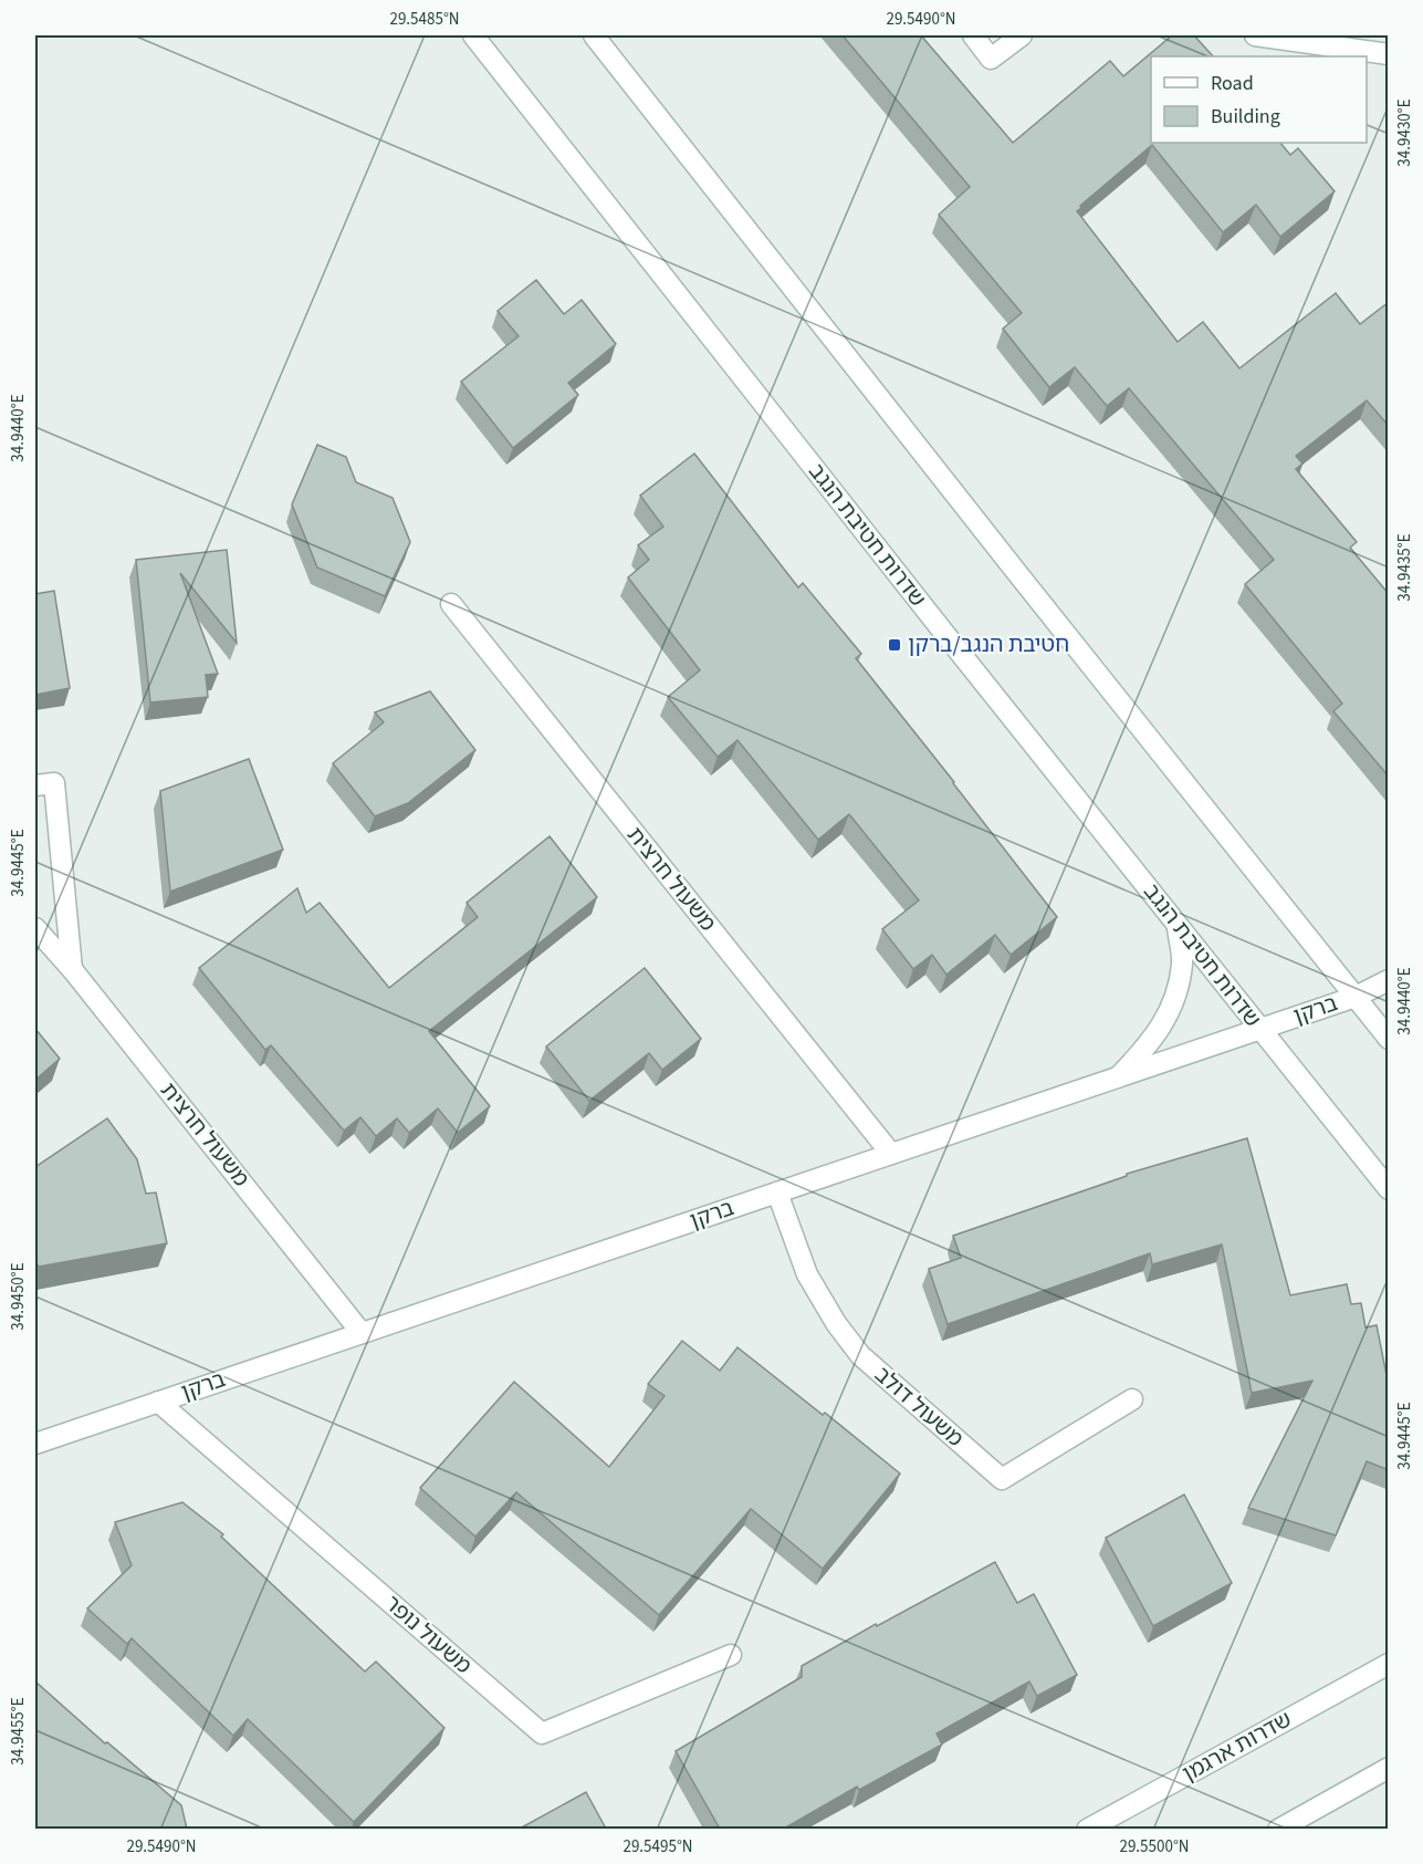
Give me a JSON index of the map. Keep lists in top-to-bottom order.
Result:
{
  "streets": {
    "street": [
      "שדרות חטיבת הנגב",
      "משעול חרצית",
      "ברקן",
      "משעול דולב",
      "משעול נופר",
      "שדרות ארגמן"
    ]
  },
  "crossings": [
    ["שדרות חטיבת הנגב", "ברקן"],
    ["משעול חרצית", "ברקן"],
    ["ברקן", "משעול דולב"],
    ["ברקן", "משעול נופר"]
  ],
  "places": {
    "transit": ["חטיבת הנגב/ברקן"]
  },
  "legend": ["Road", "Building"],
  "coordinates": [
    "29.5485°N",
    "29.5490°N",
    "34.9430°E",
    "34.9440°E",
    "34.9435°E",
    "34.9445°E",
    "34.9450°E",
    "34.9455°E",
    "29.5495°N",
    "29.5500°N"
  ]
}
